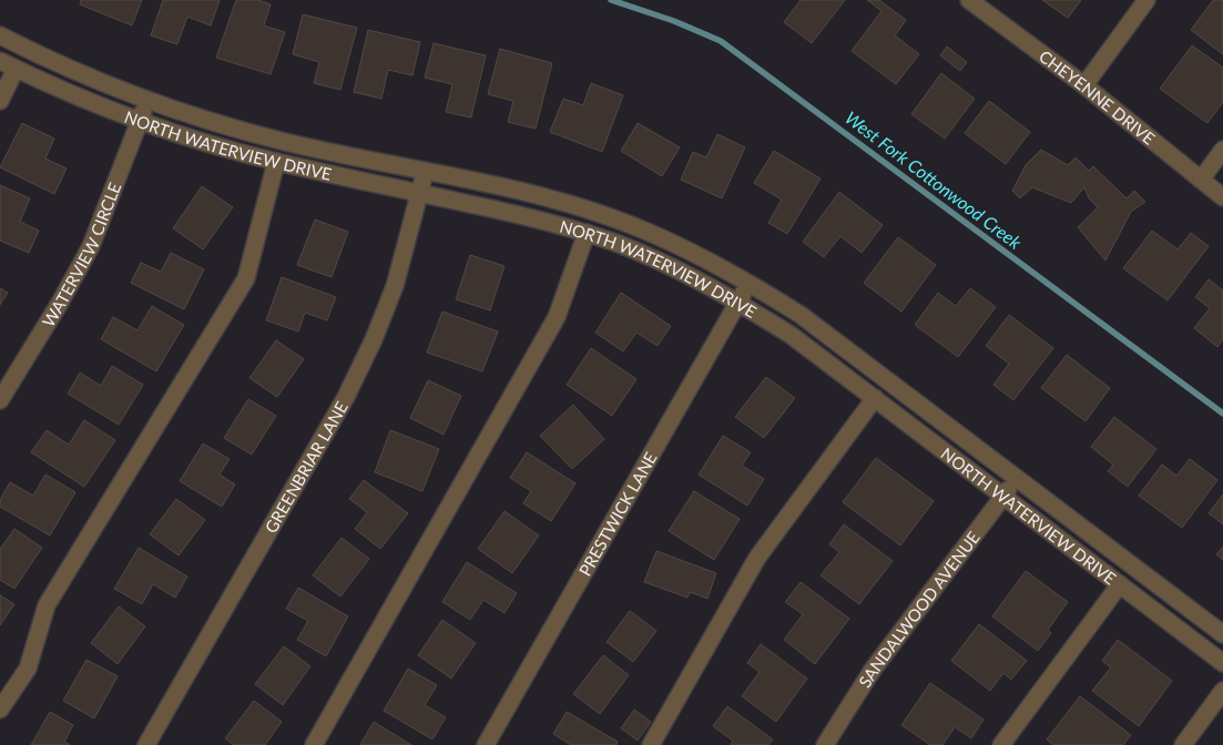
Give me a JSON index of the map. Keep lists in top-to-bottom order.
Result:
{
  "streets": {
    "street": [
      "CHEYENNE DRIVE",
      "NORTH WATERVIEW DRIVE",
      "WATERVIEW CIRCLE",
      "GREENBRIAR LANE",
      "PRESTWICK LANE",
      "SANDALWOOD AVENUE"
    ]
  },
  "crossings": [
    ["NORTH WATERVIEW DRIVE", "WATERVIEW CIRCLE"],
    ["NORTH WATERVIEW DRIVE", "GREENBRIAR LANE"],
    ["NORTH WATERVIEW DRIVE", "PRESTWICK LANE"],
    ["NORTH WATERVIEW DRIVE", "SANDALWOOD AVENUE"]
  ],
  "water": ["West Fork Cottonwood Creek"]
}
